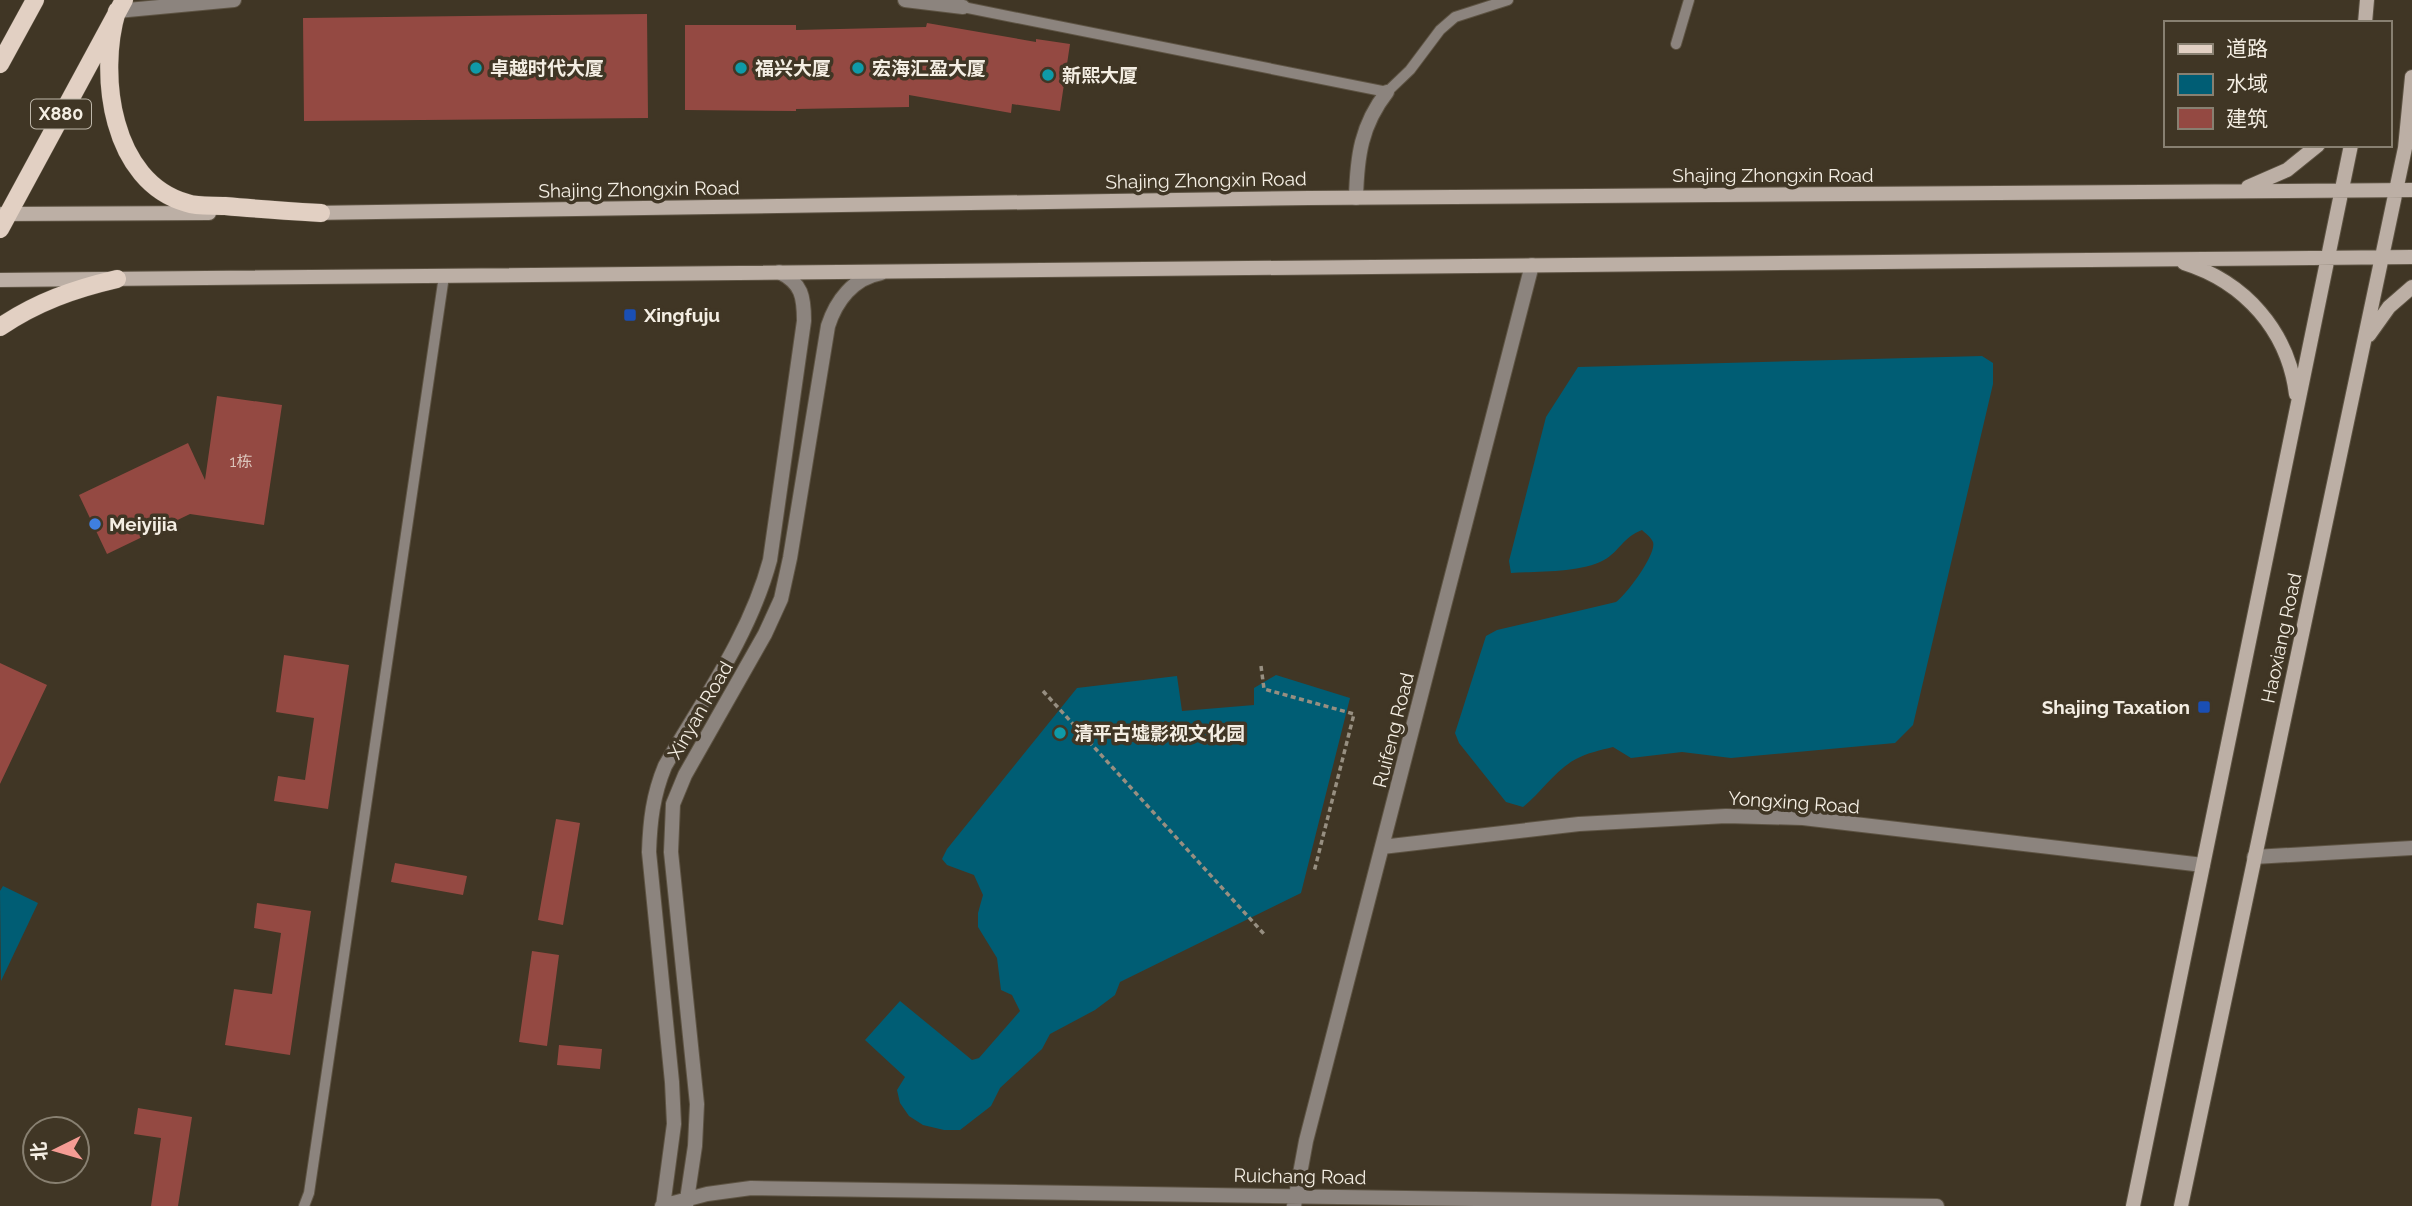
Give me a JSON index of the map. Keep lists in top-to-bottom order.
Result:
{
  "streets": {
    "main road": ["X880"],
    "street": [
      "Shajing Zhongxin Road",
      "Haoxiang Road",
      "Xinyan Road",
      "Ruifeng Road",
      "Yongxing Road",
      "Ruichang Road"
    ]
  },
  "crossings": [
    ["X880", "Shajing Zhongxin Road"],
    ["Shajing Zhongxin Road", "Haoxiang Road"],
    ["Haoxiang Road", "Yongxing Road"],
    ["Xinyan Road", "Ruichang Road"],
    ["Ruifeng Road", "Yongxing Road"],
    ["Ruifeng Road", "Ruichang Road"]
  ],
  "places": {
    "other": [
      "卓越时代大厦",
      "福兴大厦",
      "宏海汇盈大厦",
      "新熙大厦",
      "Meiyijia",
      "清平古墟影视文化园"
    ],
    "transit": ["Xingfuju", "Shajing Taxation"]
  },
  "house_numbers": ["1栋"],
  "legend": ["道路", "水域", "建筑"],
  "north": "left"
}
